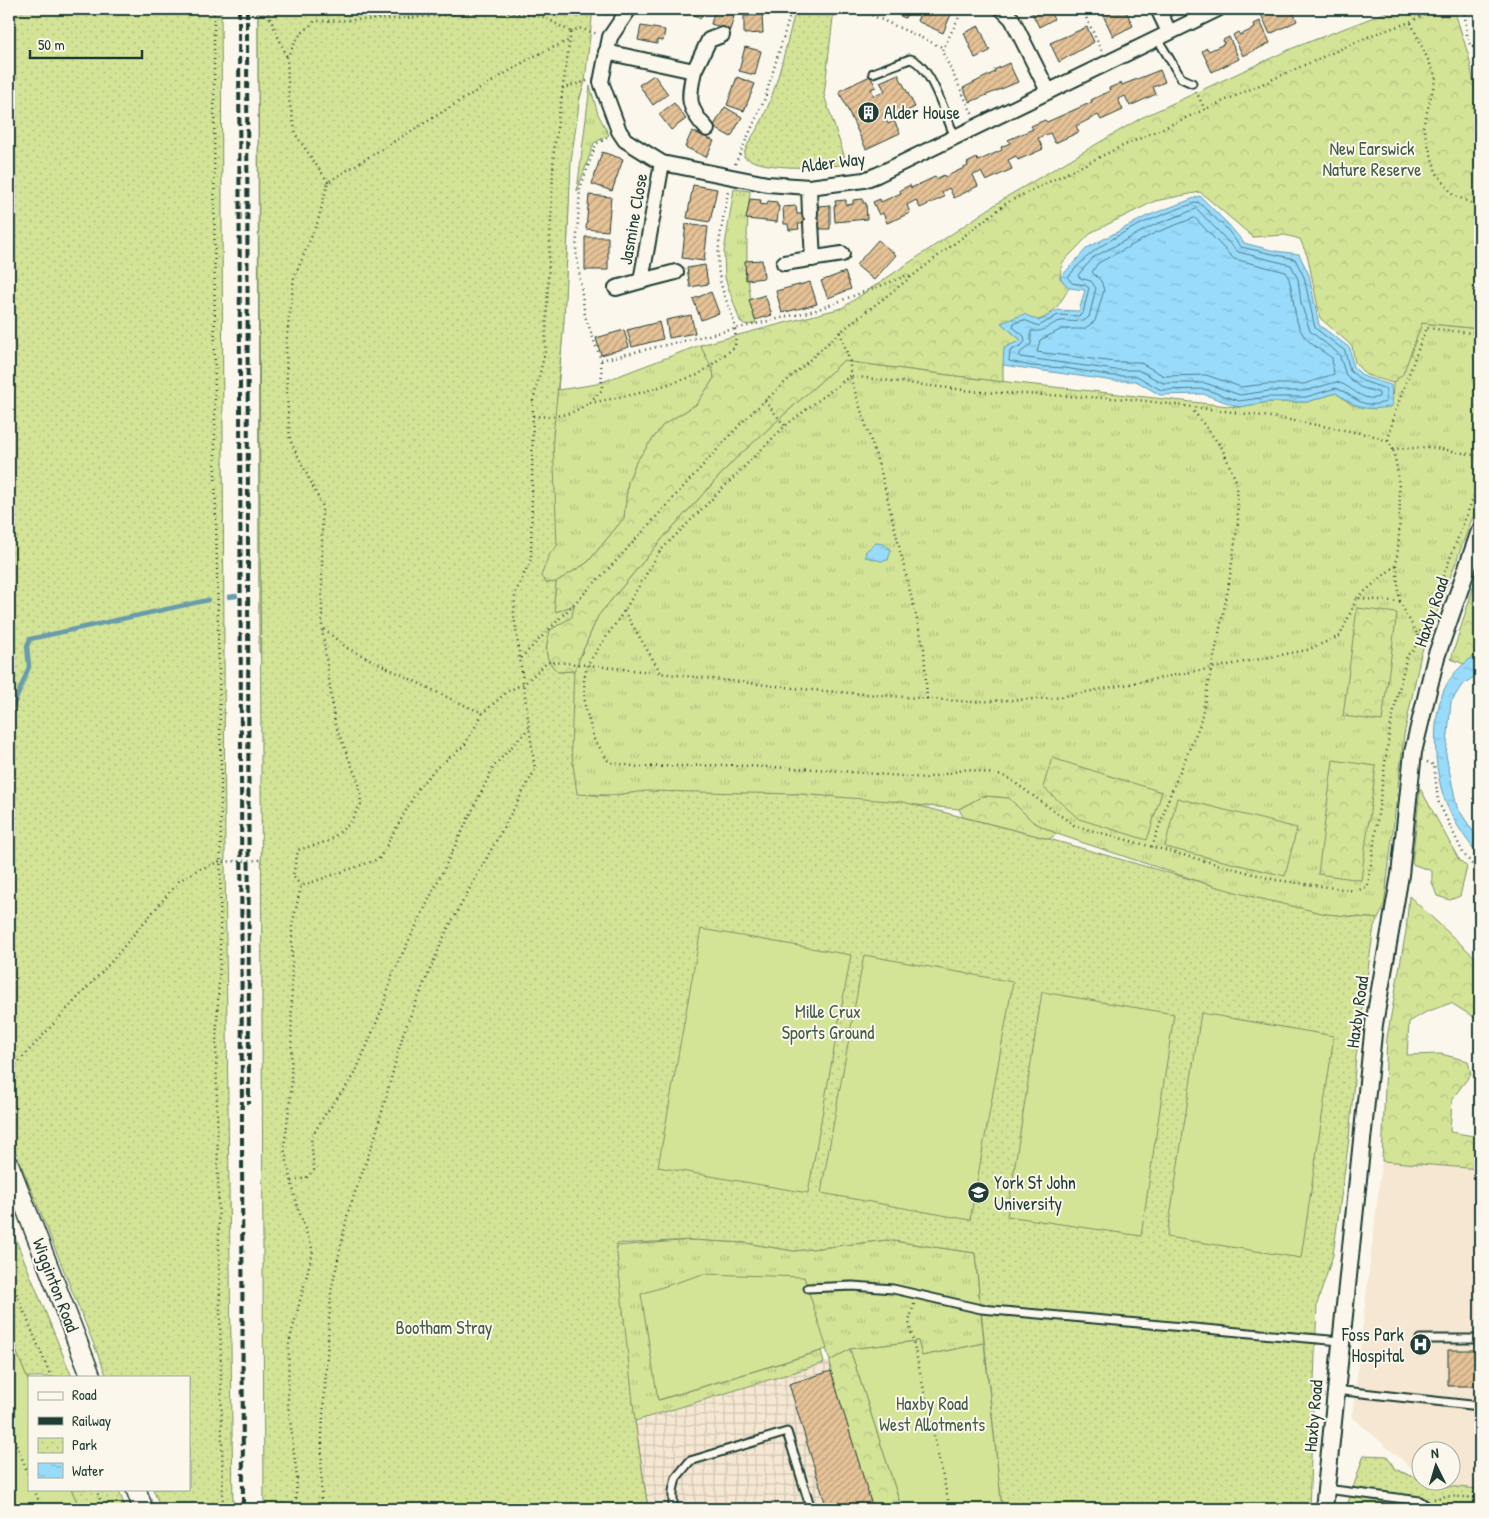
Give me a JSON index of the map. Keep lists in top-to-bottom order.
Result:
{
  "streets": {
    "main road": ["Wigginton Road"],
    "street": ["Alder Way", "Jasmine Close", "Haxby Road"]
  },
  "crossings": [
    ["Alder Way", "Jasmine Close"]
  ],
  "parks": [
    "New Earswick Nature Reserve",
    "Mille Crux Sports Ground",
    "Bootham Stray",
    "Haxby Road West Allotments"
  ],
  "places": {
    "building": ["Alder House"],
    "school or university": ["York St John University"],
    "hospital": ["Foss Park Hospital"]
  },
  "legend": [
    "Road",
    "Railway",
    "Park",
    "Water"
  ],
  "scale_bar": "50 m",
  "north": "top"
}
